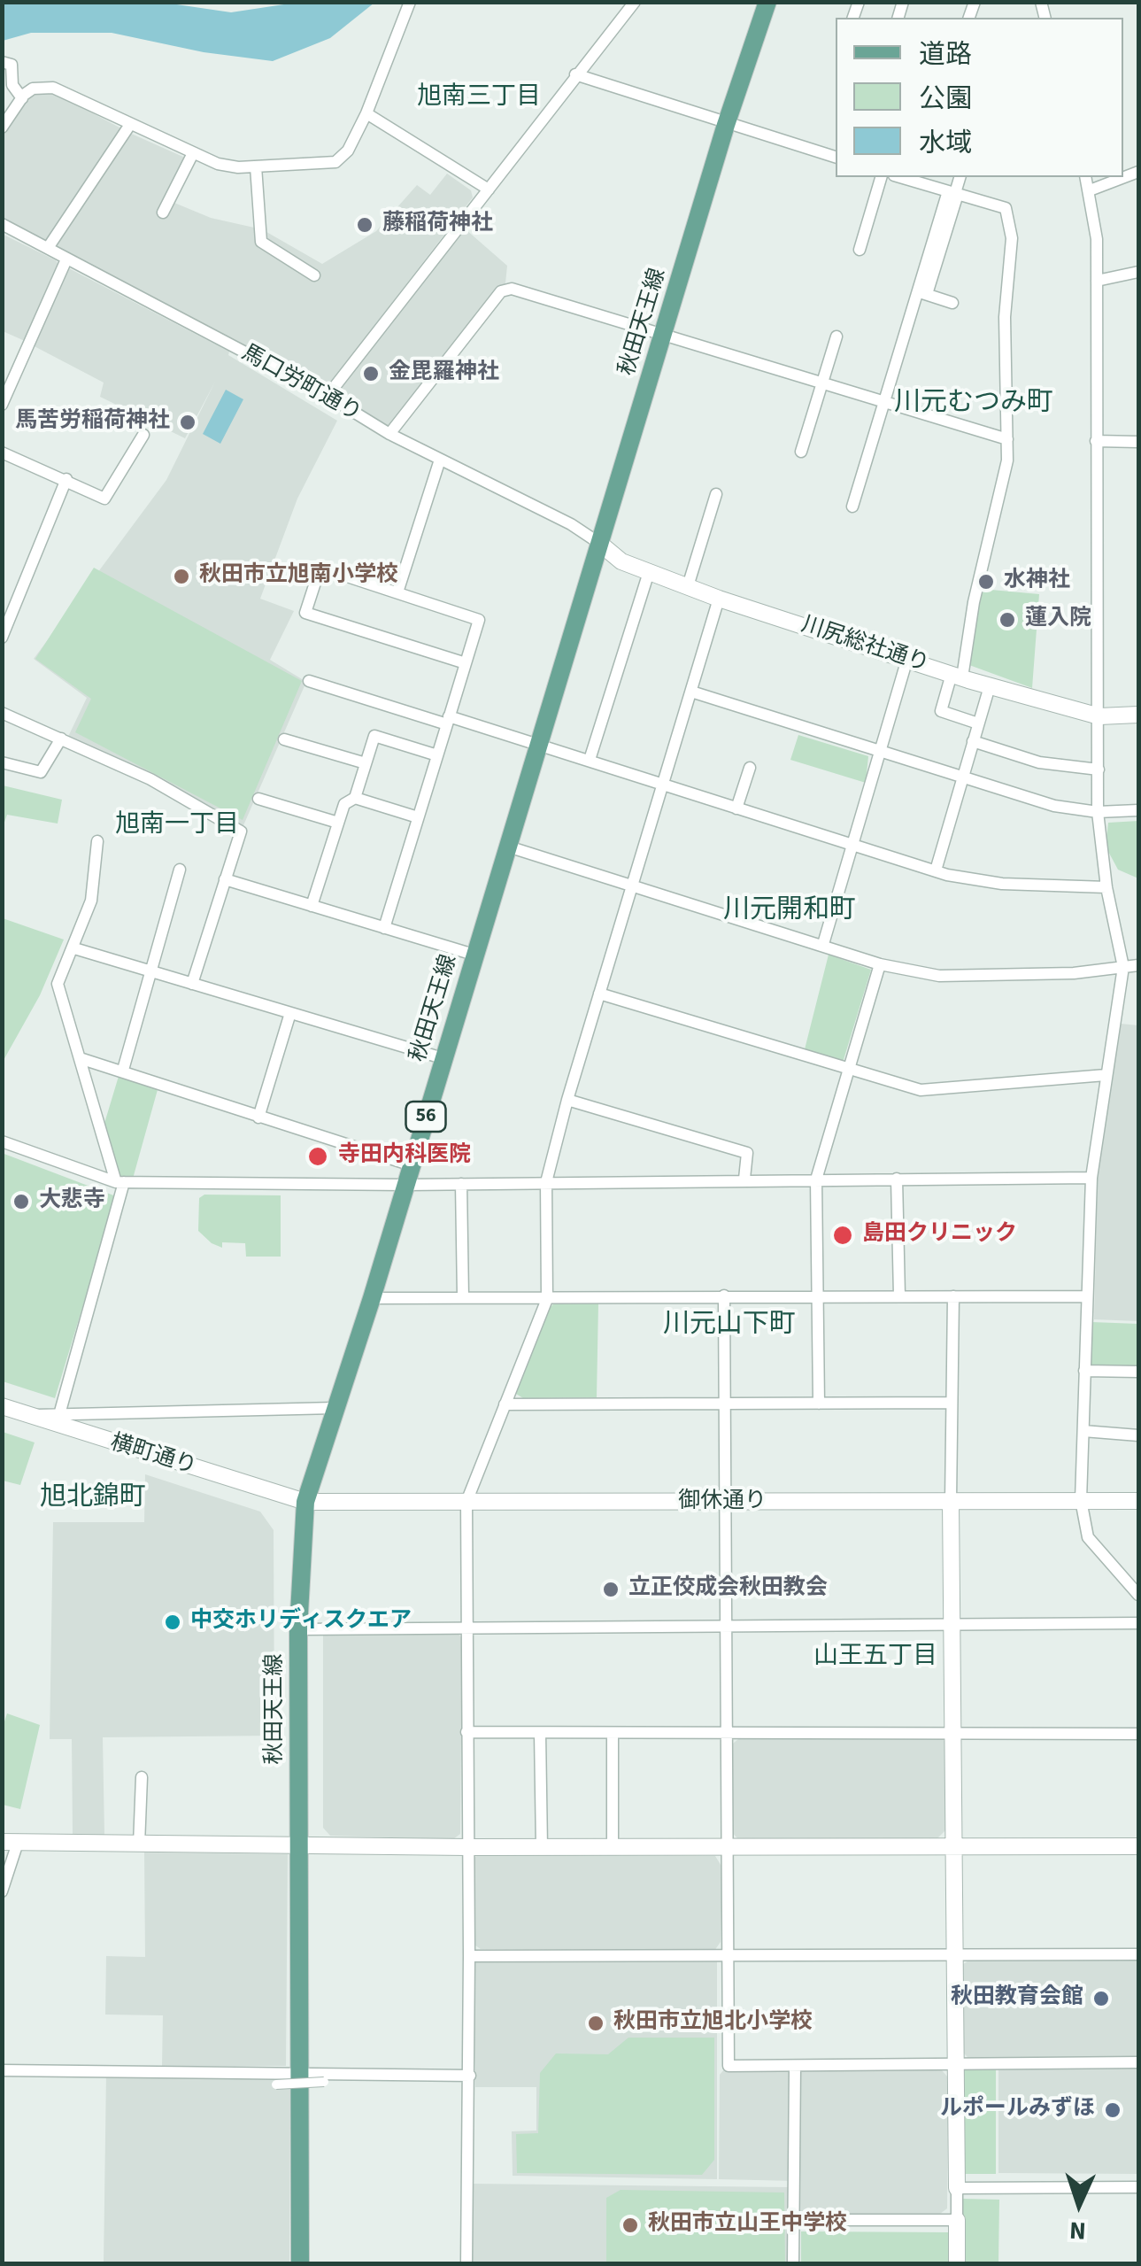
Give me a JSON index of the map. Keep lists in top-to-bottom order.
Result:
{
  "streets": {
    "main road": ["秋田天王線", "56"],
    "street": [
      "馬口労町通り",
      "川尻総社通り",
      "横町通り",
      "御休通り"
    ]
  },
  "crossings": [
    ["秋田天王線", "馬口労町通り"],
    ["秋田天王線", "川尻総社通り"],
    ["秋田天王線", "横町通り"],
    ["秋田天王線", "御休通り"],
    ["馬口労町通り", "川尻総社通り"],
    ["横町通り", "御休通り"]
  ],
  "districts": [
    "旭南三丁目",
    "川元むつみ町",
    "旭南一丁目",
    "川元開和町",
    "川元山下町",
    "旭北錦町",
    "山王五丁目"
  ],
  "places": [
    "藤稲荷神社",
    "金毘羅神社",
    "馬苦労稲荷神社",
    "秋田市立旭南小学校",
    "水神社",
    "蓮入院",
    "寺田内科医院",
    "大悲寺",
    "島田クリニック",
    "立正佼成会秋田教会",
    "中交ホリディスクエア",
    "秋田教育会館",
    "秋田市立旭北小学校",
    "ルポールみずほ",
    "秋田市立山王中学校"
  ],
  "legend": ["道路", "公園", "水域"],
  "north": "bottom"
}
